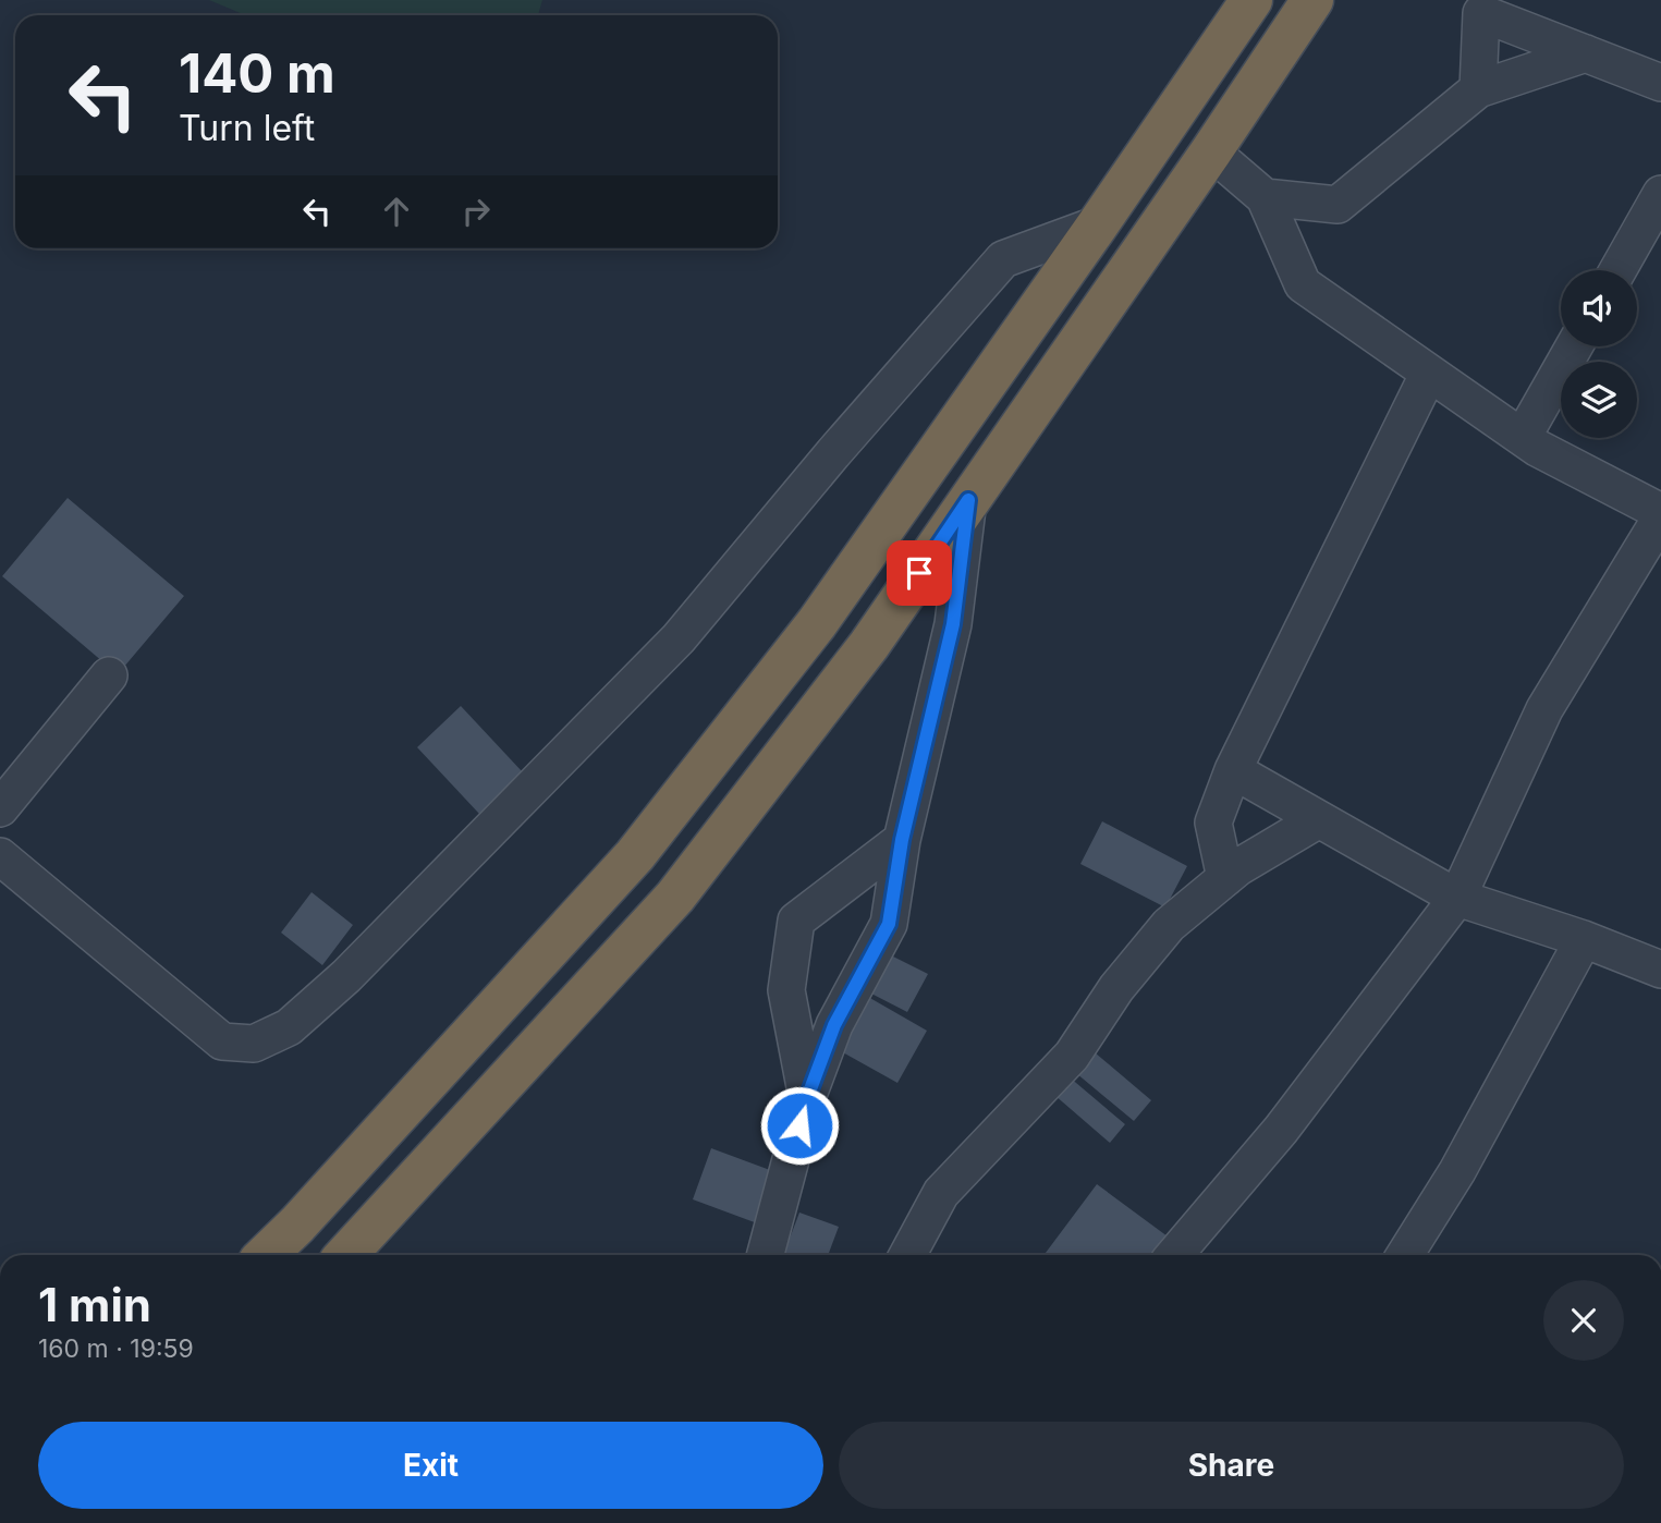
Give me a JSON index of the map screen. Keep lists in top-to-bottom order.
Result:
{
  "page": {
    "turn": ["140 m", "Turn left"],
    "heading": ["1 min", "160 m · 19:59"],
    "buttons": ["Exit", "Share"]
  }
}
